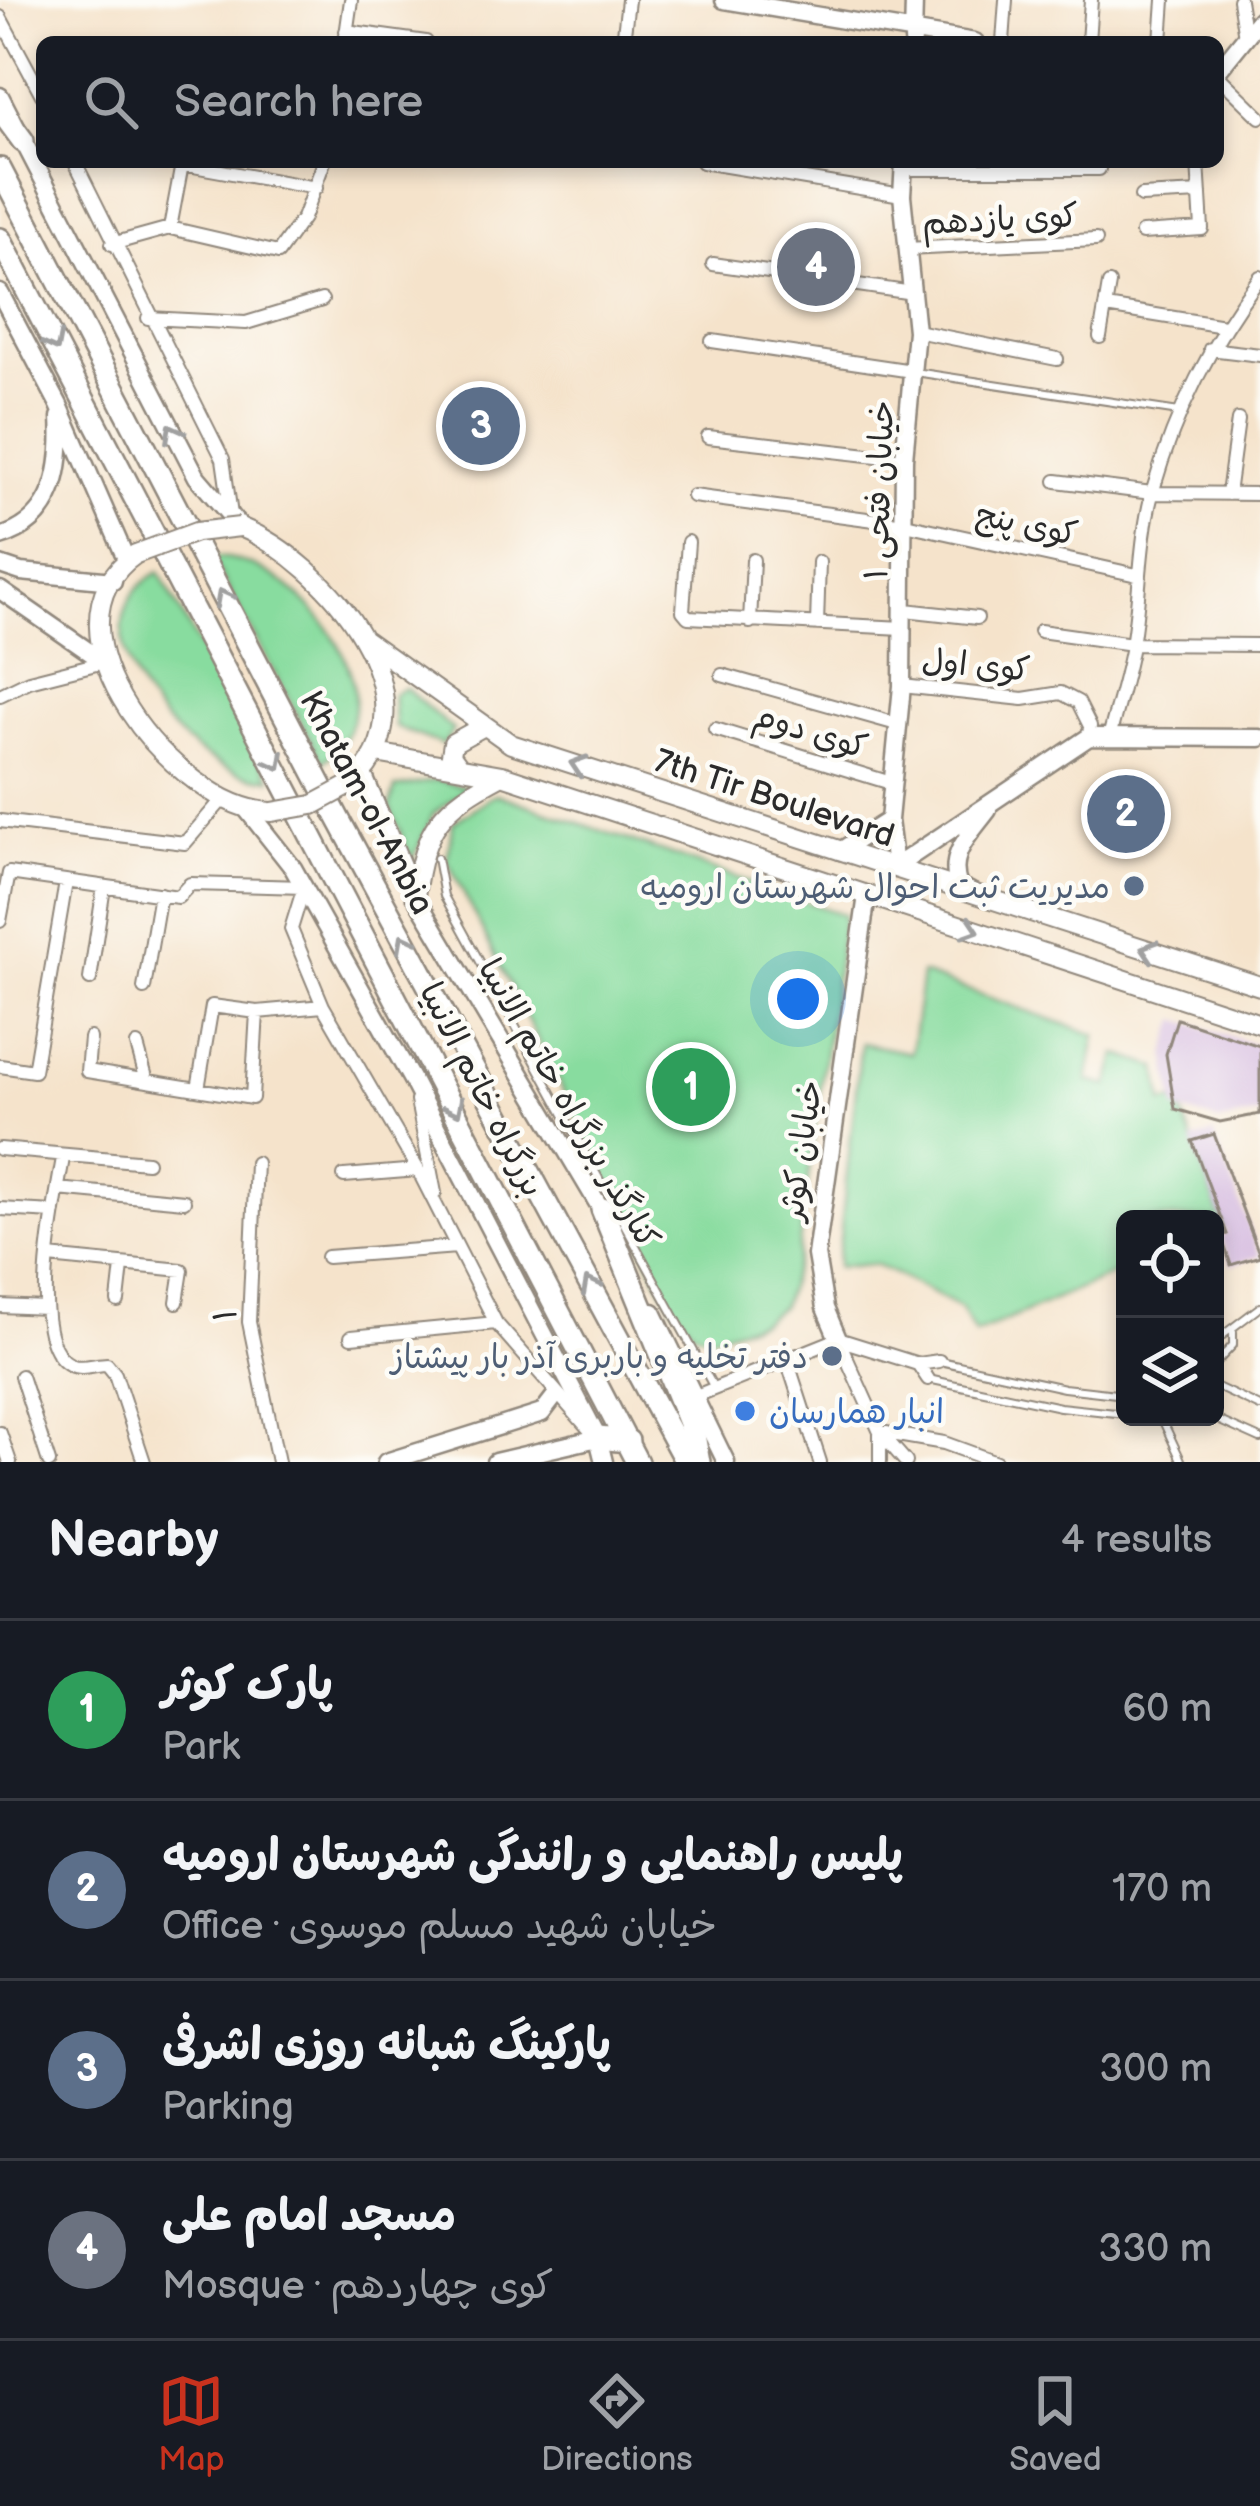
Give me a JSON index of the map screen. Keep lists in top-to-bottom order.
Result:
{
  "streets": {
    "highway": ["Khatam-ol-Anbia", "بزرگراه خاتم الانبیا"],
    "main road": [
      "خیابان فتحی ۱",
      "7th Tir Boulevard",
      "کنارگذر بزرگراه خاتم الانبیا",
      "خیابان کوثر"
    ],
    "street": [
      "کوی یازدهم",
      "کوی پنج",
      "کوی اول",
      "کوی دوم",
      "۱"
    ]
  },
  "crossings": [
    ["کوی یازدهم", "خیابان فتحی ۱"],
    ["خیابان فتحی ۱", "کوی پنج"],
    ["خیابان فتحی ۱", "کوی اول"],
    ["خیابان فتحی ۱", "کوی دوم"],
    ["خیابان فتحی ۱", "7th Tir Boulevard"],
    ["7th Tir Boulevard", "کنارگذر بزرگراه خاتم الانبیا"],
    ["7th Tir Boulevard", "خیابان کوثر"]
  ],
  "one_way": ["Khatam-ol-Anbia", "بزرگراه خاتم الانبیا"],
  "places": ["مدیریت ثبت احوال شهرستان ارومیه", "دفتر تخلیه و باربری آذر بار پیشتاز", "انبار همارسان"],
  "page": {
    "search": "Search here",
    "pins": [
      "4",
      "3",
      "2",
      "1"
    ],
    "heading": ["Nearby", "4 results"],
    "list": [
      {
        "mark": "1",
        "name": "پارک کوثر",
        "note": "Park",
        "value": "60 m"
      },
      {
        "mark": "2",
        "name": "پلیس راهنمایی و رانندگی شهرستان ارومیه",
        "note": "Office · خیابان شهید مسلم موسوی",
        "value": "170 m"
      },
      {
        "mark": "3",
        "name": "پارکینگ شبانه روزی اشرفی",
        "note": "Parking",
        "value": "300 m"
      },
      {
        "mark": "4",
        "name": "مسجد امام علی",
        "note": "Mosque · کوی چهاردهم",
        "value": "330 m"
      }
    ],
    "nav": ["Map", "Directions", "Saved"]
  }
}
